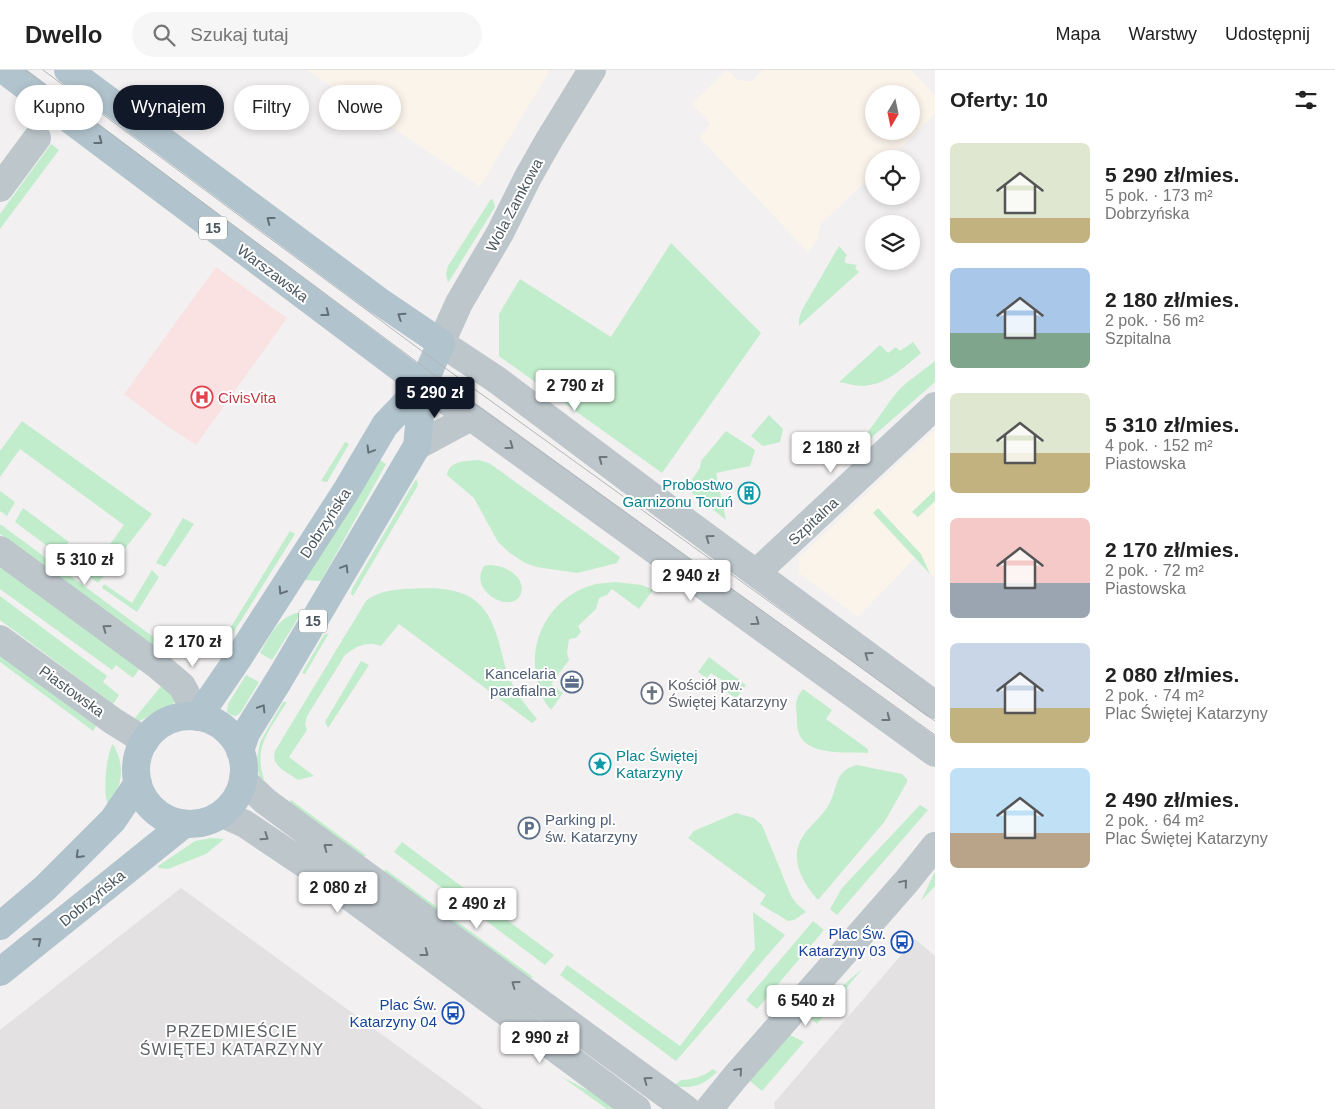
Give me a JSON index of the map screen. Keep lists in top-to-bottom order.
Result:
{
  "streets": {
    "main road": ["15", "Warszawska", "Dobrzyńska"],
    "street": ["Wola Zamkowa", "Szpitalna", "Piastowska"]
  },
  "crossings": [
    ["Wola Zamkowa", "15"],
    ["15", "Warszawska"],
    ["15", "Dobrzyńska"],
    ["15", "Piastowska"],
    ["Warszawska", "Dobrzyńska"],
    ["Dobrzyńska", "Piastowska"]
  ],
  "districts": ["PRZEDMIEŚCIE ŚWIĘTEJ KATARZYNY"],
  "places": {
    "hospital": ["CivisVita"],
    "building": ["Probostwo Garnizonu Toruń"],
    "office": ["Kancelaria parafialna"],
    "church": ["Kościół pw. Świętej Katarzyny"],
    "place": ["Plac Świętej Katarzyny"],
    "parking": ["Parking pl. św. Katarzyny"],
    "bus stop": ["Plac Św. Katarzyny 03", "Plac Św. Katarzyny 04"]
  },
  "north": "bottom",
  "page": {
    "header": "Dwello",
    "search": "Szukaj tutaj",
    "nav": ["Mapa", "Warstwy", "Udostępnij"],
    "heading": "Oferty: 10",
    "chip": [
      "Kupno",
      "Wynajem",
      "Filtry",
      "Nowe"
    ],
    "list": [
      {
        "name": "5 290 zł/mies.",
        "note": "5 pok. · 173 m² · Dobrzyńska"
      },
      {
        "name": "2 180 zł/mies.",
        "note": "2 pok. · 56 m² · Szpitalna"
      },
      {
        "name": "5 310 zł/mies.",
        "note": "4 pok. · 152 m² · Piastowska"
      },
      {
        "name": "2 170 zł/mies.",
        "note": "2 pok. · 72 m² · Piastowska"
      },
      {
        "name": "2 080 zł/mies.",
        "note": "2 pok. · 74 m² · Plac Świętej Katarzyny"
      },
      {
        "name": "2 490 zł/mies.",
        "note": "2 pok. · 64 m² · Plac Świętej Katarzyny"
      }
    ],
    "price": [
      "2 790 zł",
      "5 290 zł",
      "2 180 zł",
      "5 310 zł",
      "2 940 zł",
      "2 170 zł",
      "2 080 zł",
      "2 490 zł",
      "6 540 zł",
      "2 990 zł"
    ]
  }
}
